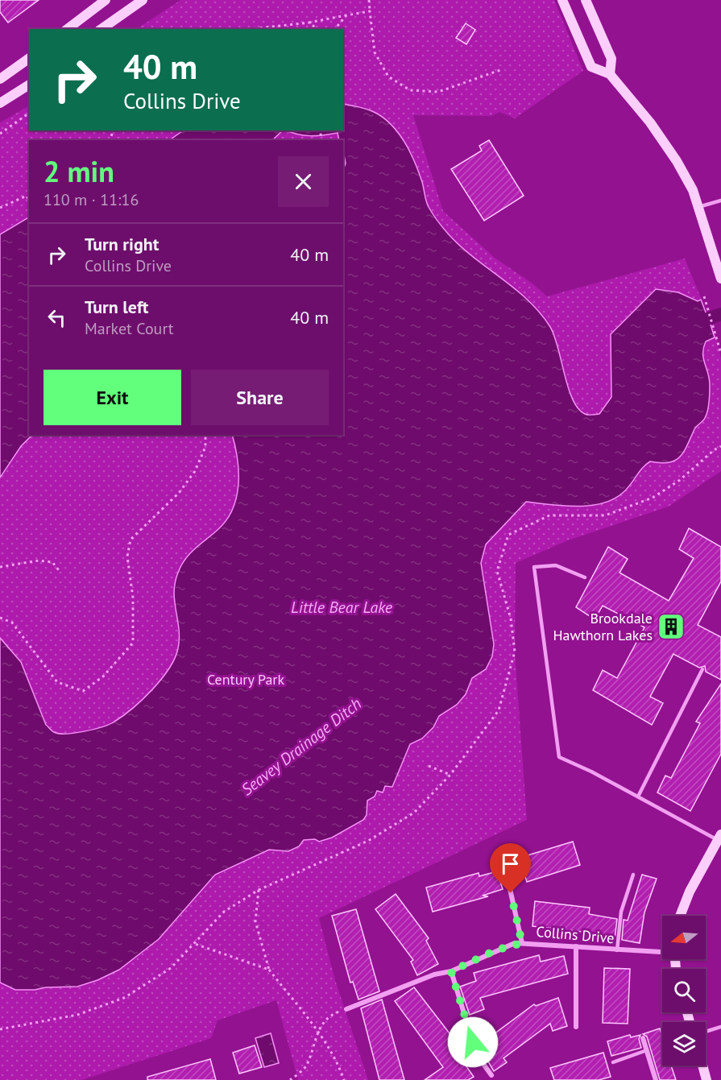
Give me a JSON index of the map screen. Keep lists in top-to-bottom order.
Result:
{
  "streets": {
    "street": ["Collins Drive"]
  },
  "water": ["Little Bear Lake", "Seavey Drainage Ditch"],
  "parks": ["Century Park"],
  "places": {
    "building": ["Brookdale Hawthorn Lakes"]
  },
  "north": "left",
  "page": {
    "turn": ["40 m", "Collins Drive"],
    "heading": ["2 min", "110 m · 11:16"],
    "list": [
      {
        "name": "Turn right",
        "note": "Collins Drive",
        "value": "40 m"
      },
      {
        "name": "Turn left",
        "note": "Market Court",
        "value": "40 m"
      }
    ],
    "buttons": ["Exit", "Share"]
  }
}
